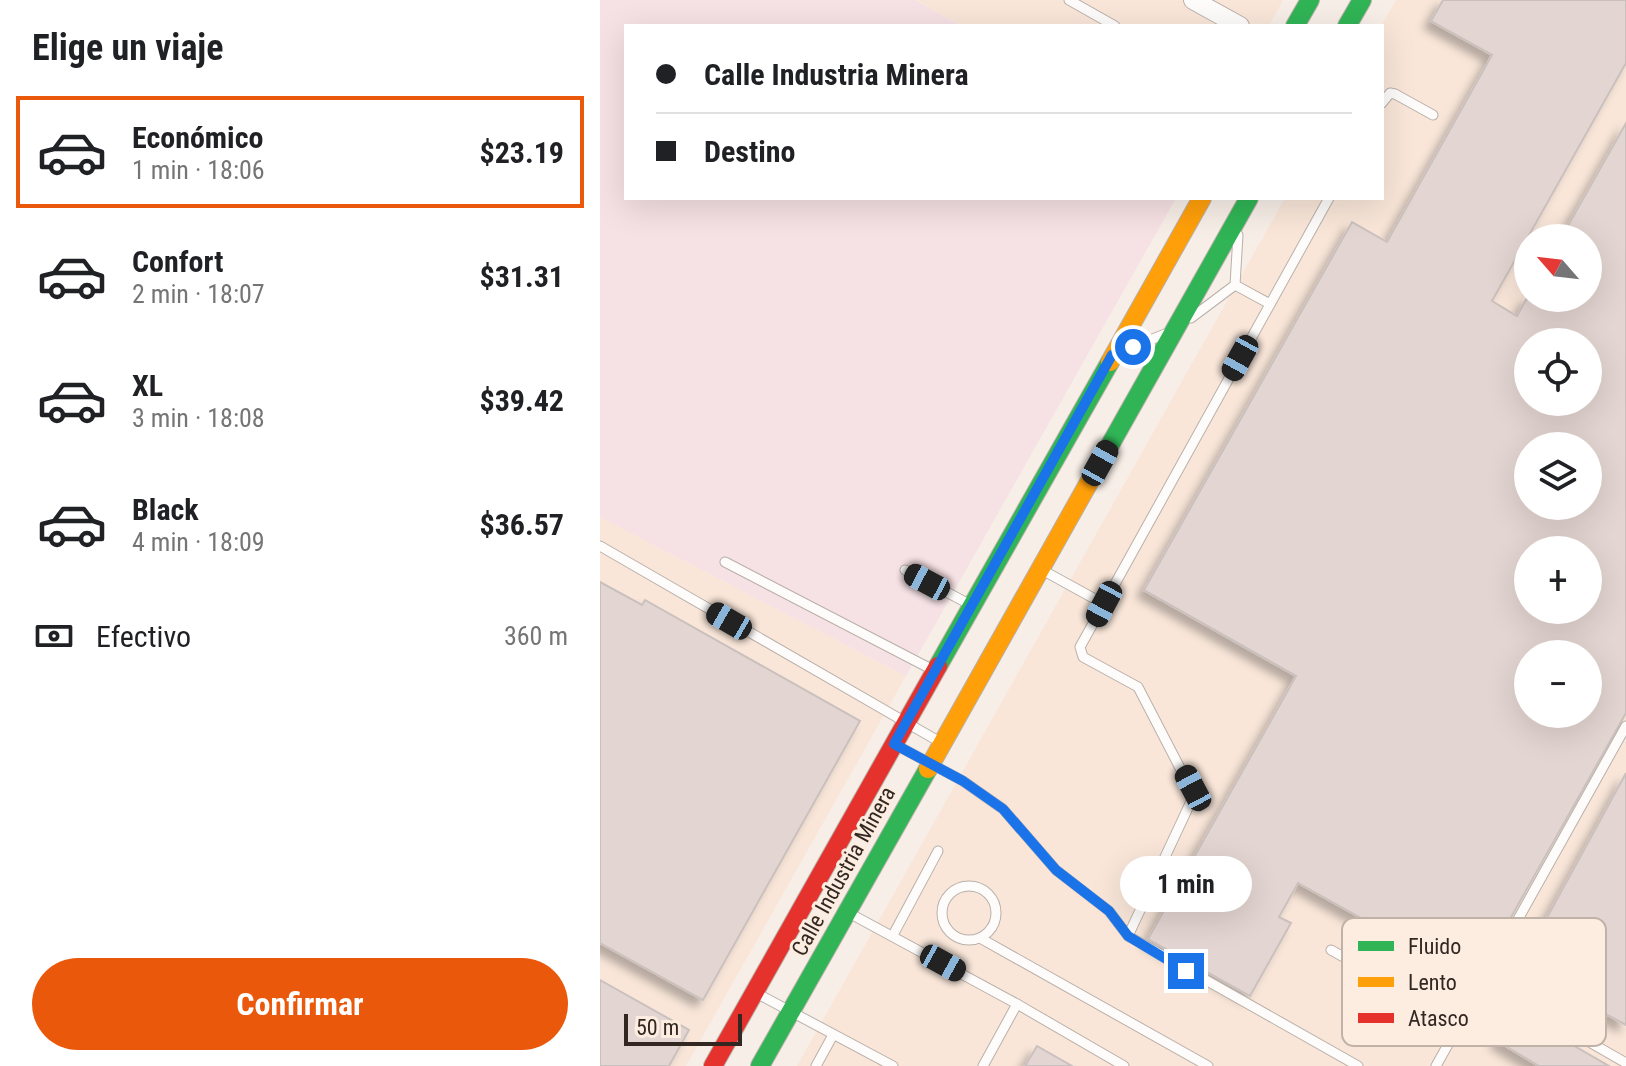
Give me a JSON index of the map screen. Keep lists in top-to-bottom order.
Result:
{
  "streets": {
    "main road": ["Calle Industria Minera"]
  },
  "legend": ["Fluido", "Lento", "Atasco"],
  "scale_bar": "50 m",
  "north": "top left",
  "page": {
    "heading": "Elige un viaje",
    "banner": ["Calle Industria Minera", "Destino"],
    "list": [
      {
        "name": "Económico",
        "note": "1 min · 18:06",
        "value": "$23.19"
      },
      {
        "name": "Confort",
        "note": "2 min · 18:07",
        "value": "$31.31"
      },
      {
        "name": "XL",
        "note": "3 min · 18:08",
        "value": "$39.42"
      },
      {
        "name": "Black",
        "note": "4 min · 18:09",
        "value": "$36.57"
      }
    ],
    "map_buttons": ["+", "−"],
    "pay": ["Efectivo", "360 m"],
    "bubble": "1 min",
    "buttons": "Confirmar",
    "scale": "50 m"
  }
}
